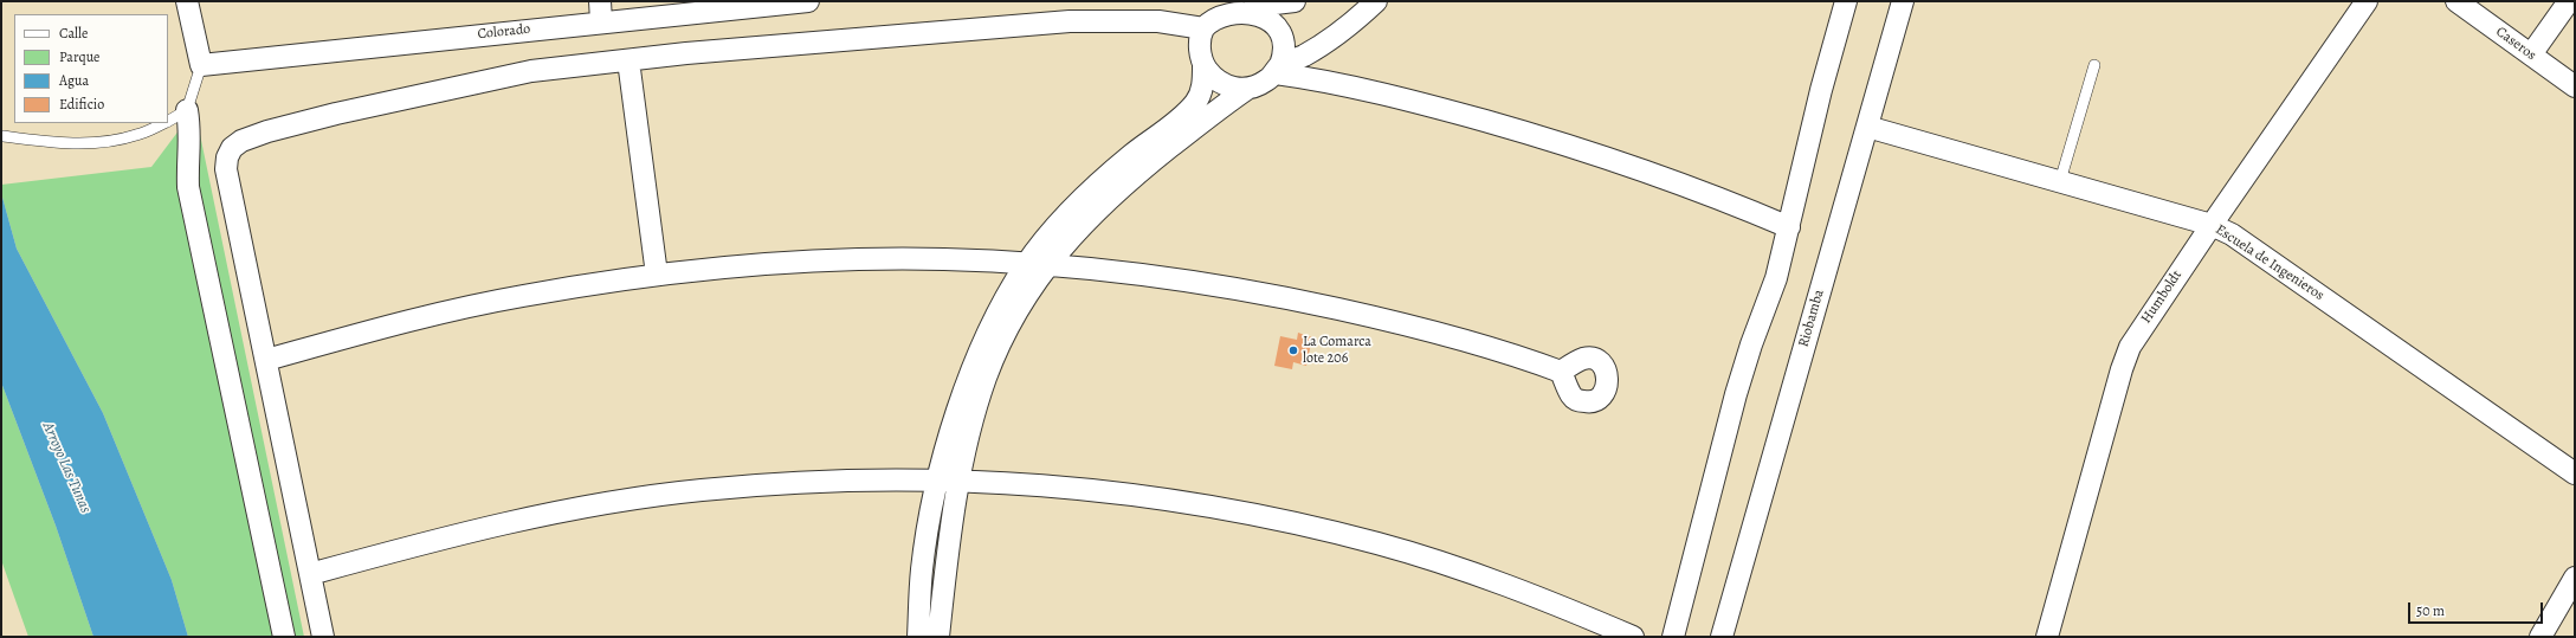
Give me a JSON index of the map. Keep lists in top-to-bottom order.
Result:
{
  "streets": {
    "street": [
      "Colorado",
      "Caseros",
      "Escuela de Ingenieros",
      "Humboldt",
      "Riobamba"
    ]
  },
  "crossings": [
    ["Escuela de Ingenieros", "Humboldt"],
    ["Escuela de Ingenieros", "Riobamba"]
  ],
  "water": ["Arroyo Las Tunas"],
  "places": ["La Comarca lote 206"],
  "legend": [
    "Calle",
    "Parque",
    "Agua",
    "Edificio"
  ],
  "scale_bar": "50 m"
}
